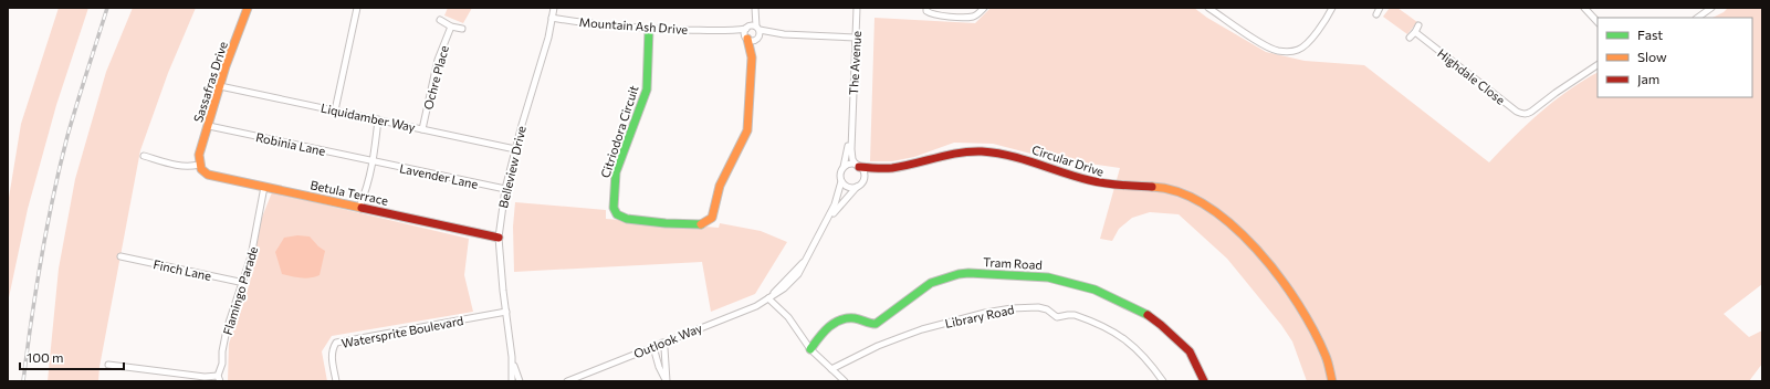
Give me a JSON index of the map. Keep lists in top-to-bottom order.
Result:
{
  "streets": {
    "street": [
      "Mountain Ash Drive",
      "The Avenue",
      "Highdale Close",
      "Ochre Place",
      "Sassafras Drive",
      "Liquidamber Way",
      "Citriodora Circuit",
      "Robinia Lane",
      "Circular Drive",
      "Belleview Drive",
      "Lavender Lane",
      "Betula Terrace",
      "Tram Road",
      "Finch Lane",
      "Flamingo Parade",
      "Library Road",
      "Watersprite Boulevard",
      "Outlook Way"
    ]
  },
  "crossings": [
    ["Mountain Ash Drive", "Citriodora Circuit"],
    ["Mountain Ash Drive", "Belleview Drive"],
    ["The Avenue", "Circular Drive"],
    ["The Avenue", "Outlook Way"],
    ["Ochre Place", "Liquidamber Way"],
    ["Sassafras Drive", "Liquidamber Way"],
    ["Sassafras Drive", "Robinia Lane"],
    ["Sassafras Drive", "Betula Terrace"],
    ["Liquidamber Way", "Belleview Drive"],
    ["Robinia Lane", "Lavender Lane"],
    ["Circular Drive", "Outlook Way"],
    ["Belleview Drive", "Lavender Lane"],
    ["Belleview Drive", "Betula Terrace"],
    ["Belleview Drive", "Watersprite Boulevard"],
    ["Betula Terrace", "Flamingo Parade"],
    ["Finch Lane", "Flamingo Parade"]
  ],
  "legend": ["Fast", "Slow", "Jam"],
  "scale_bar": "100 m"
}
